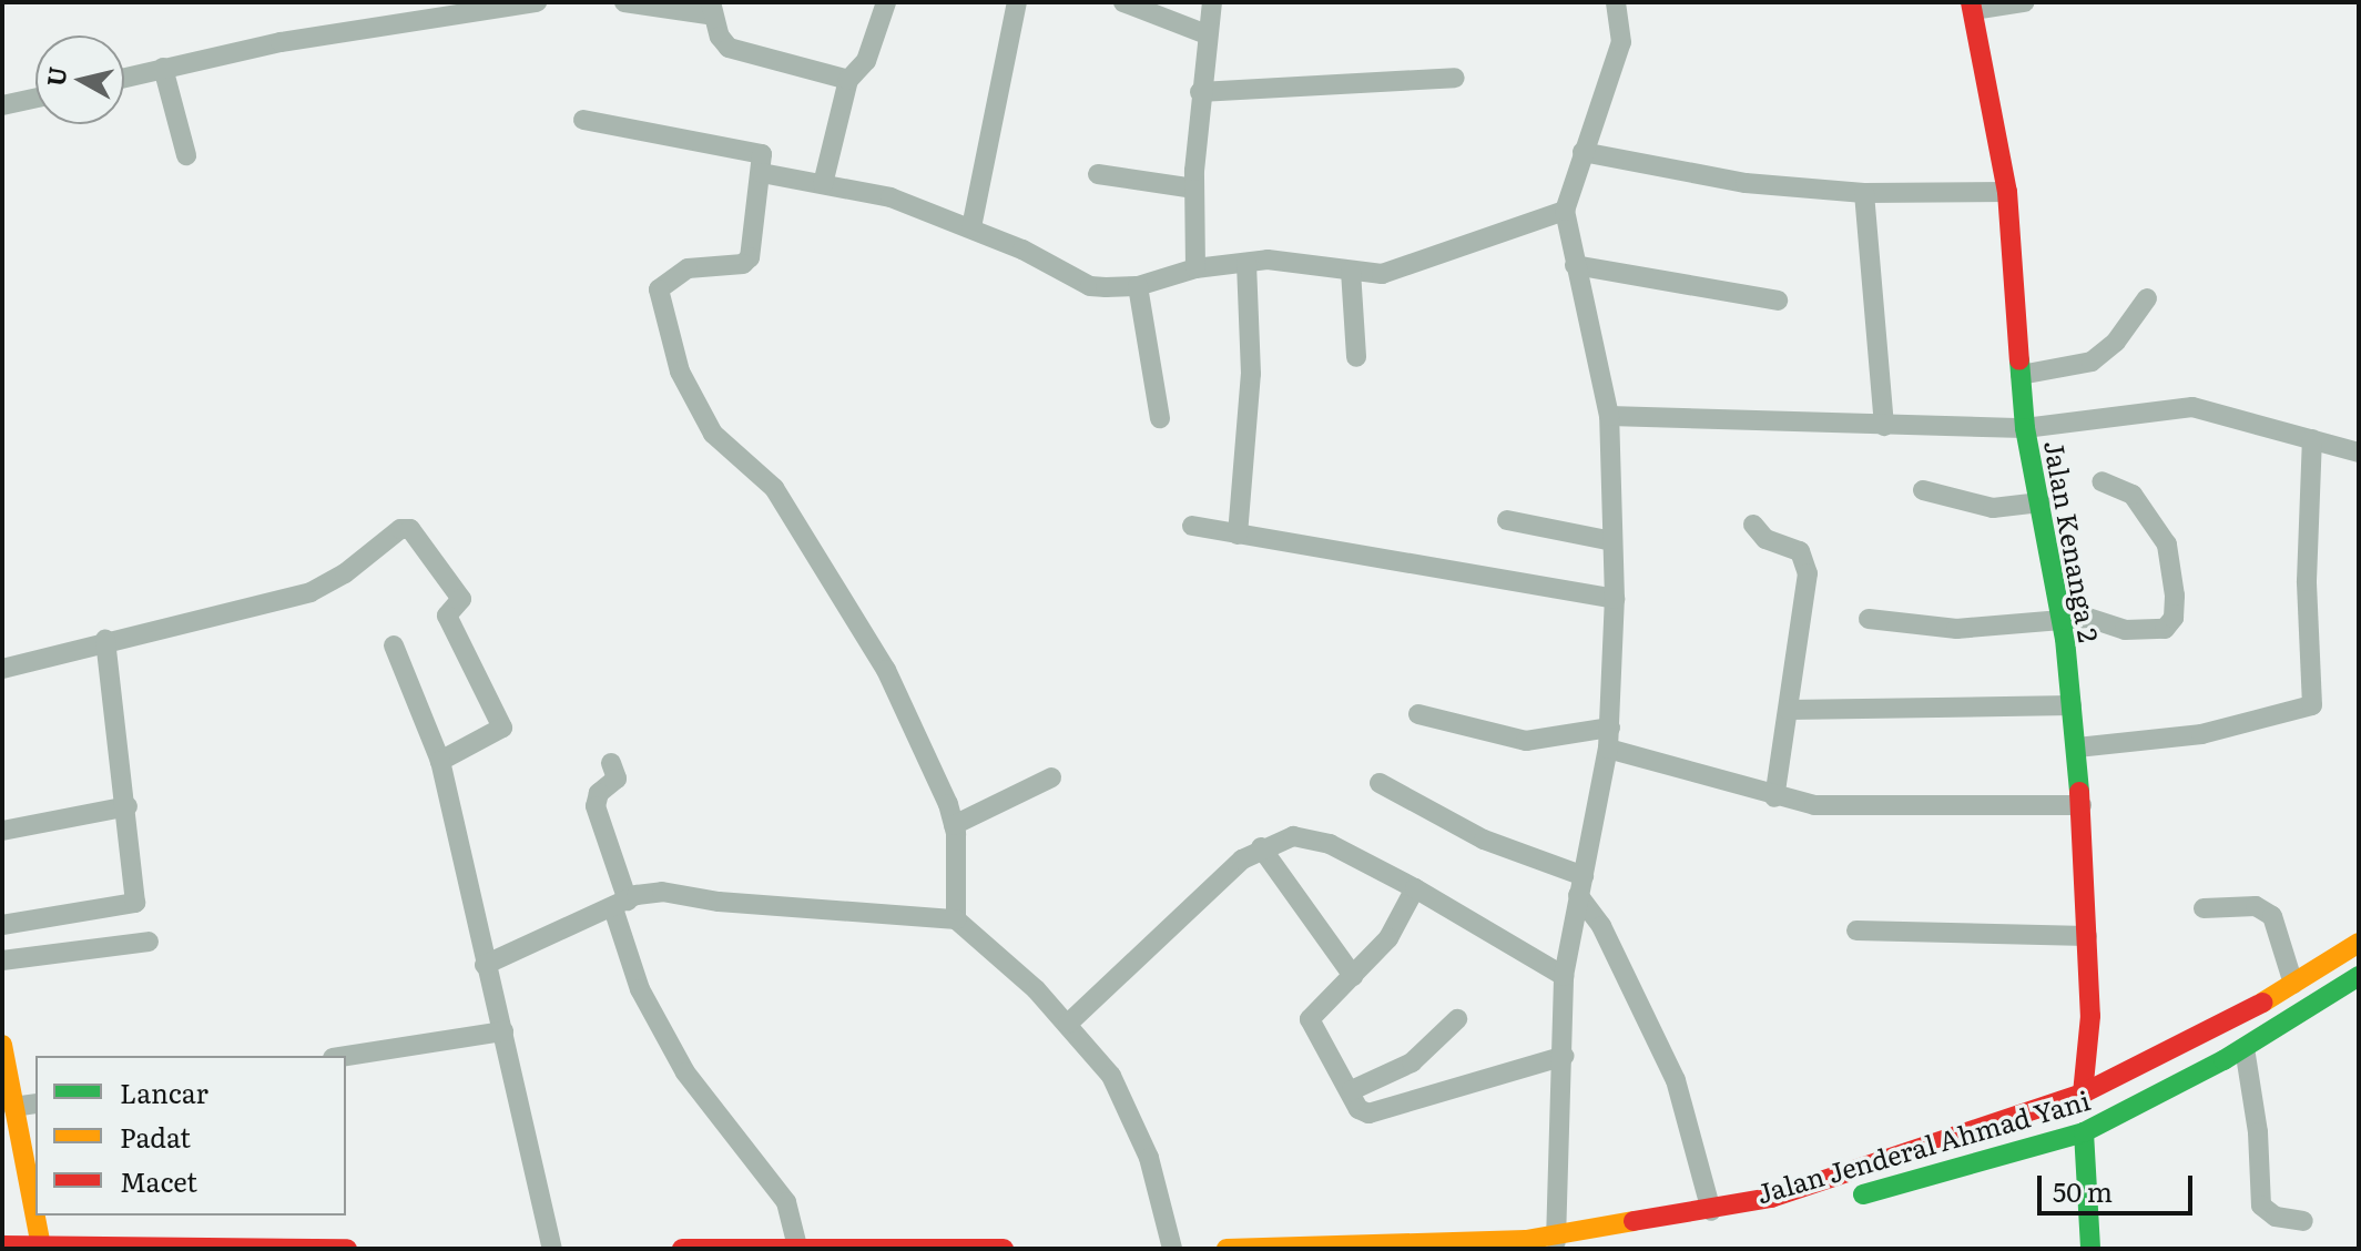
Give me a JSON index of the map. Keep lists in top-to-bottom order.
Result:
{
  "streets": {
    "main road": ["Jalan Kenanga 2", "Jalan Jenderal Ahmad Yani"]
  },
  "crossings": [
    ["Jalan Kenanga 2", "Jalan Jenderal Ahmad Yani"]
  ],
  "legend": ["Lancar", "Padat", "Macet"],
  "scale_bar": "50 m",
  "north": "left"
}
